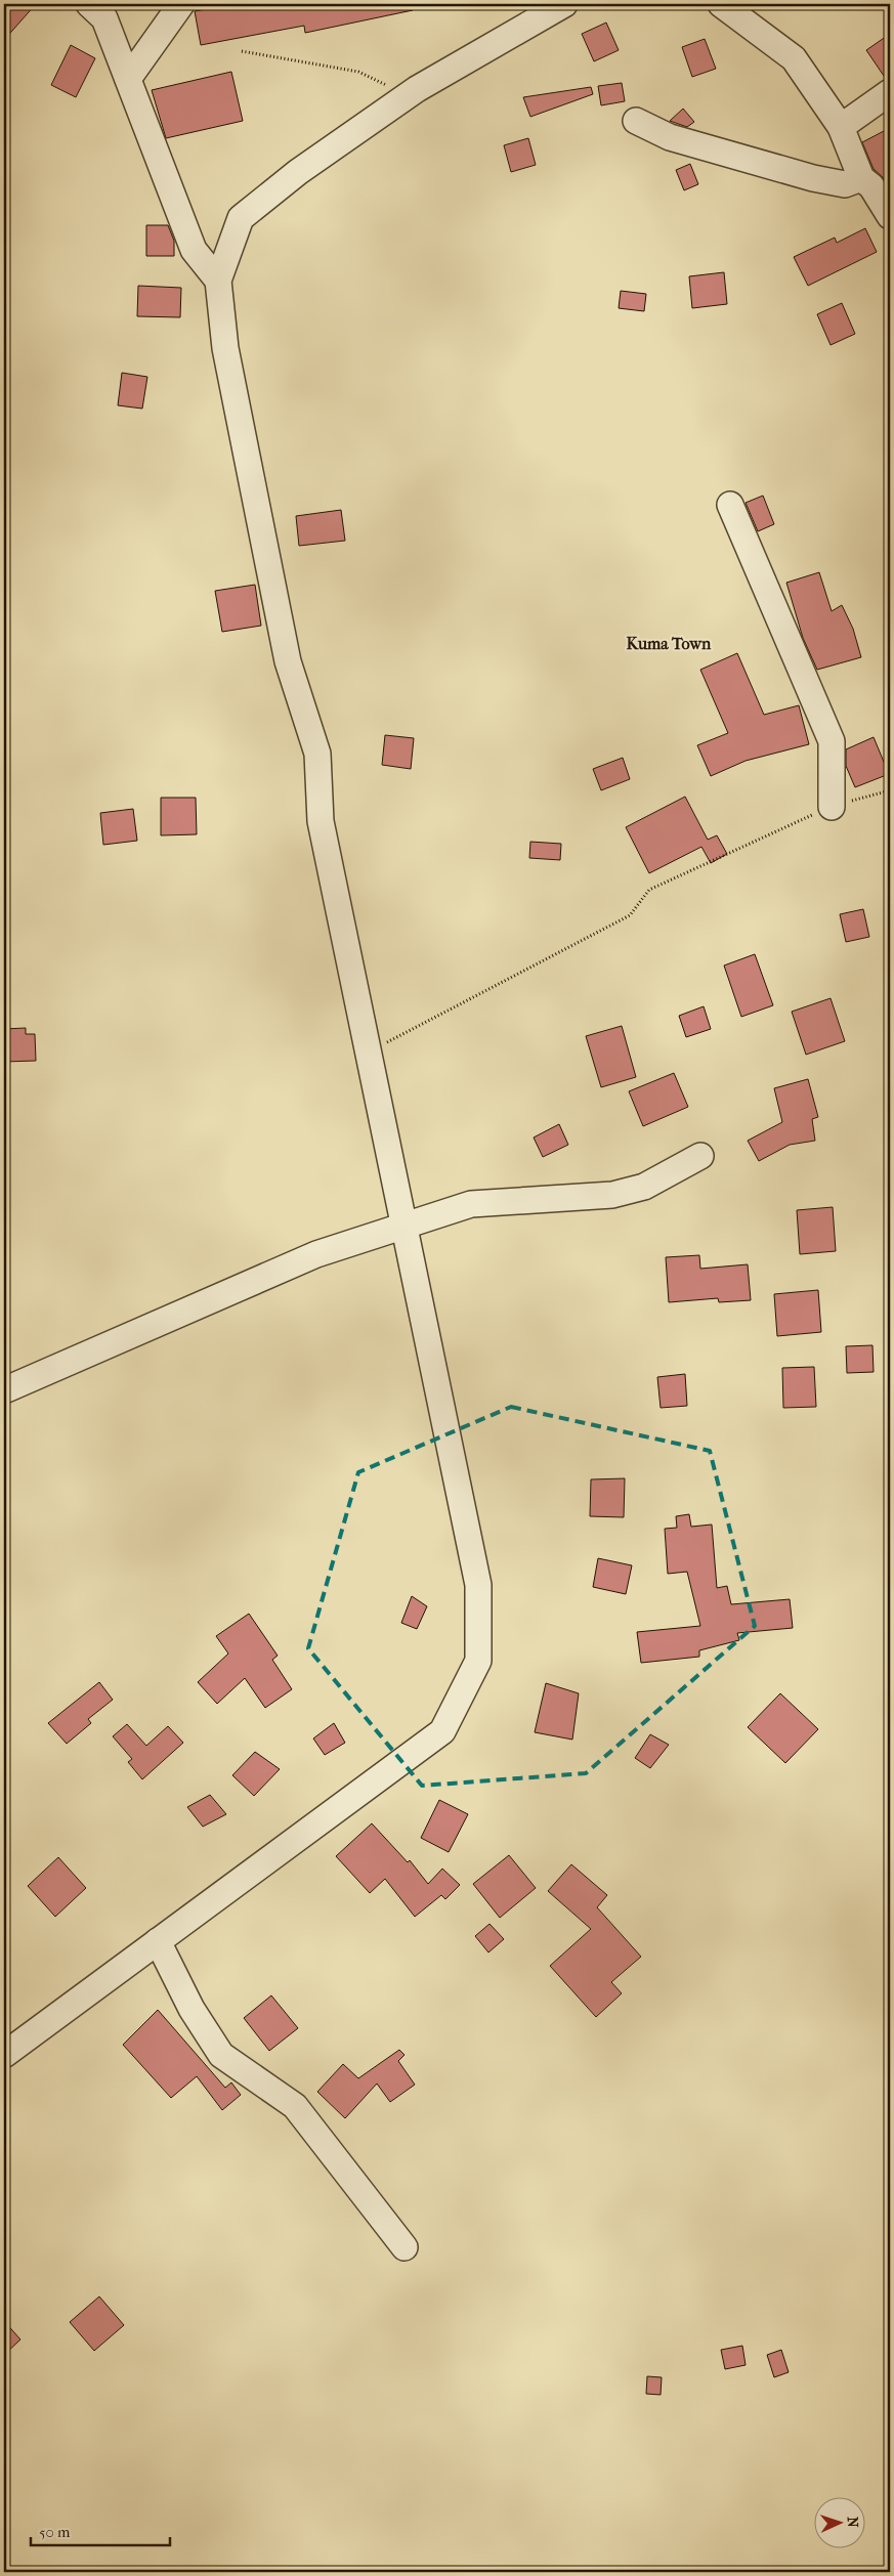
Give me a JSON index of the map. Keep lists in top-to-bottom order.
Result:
{
  "districts": ["Kuma Town"],
  "scale_bar": "50 m",
  "north": "right"
}
